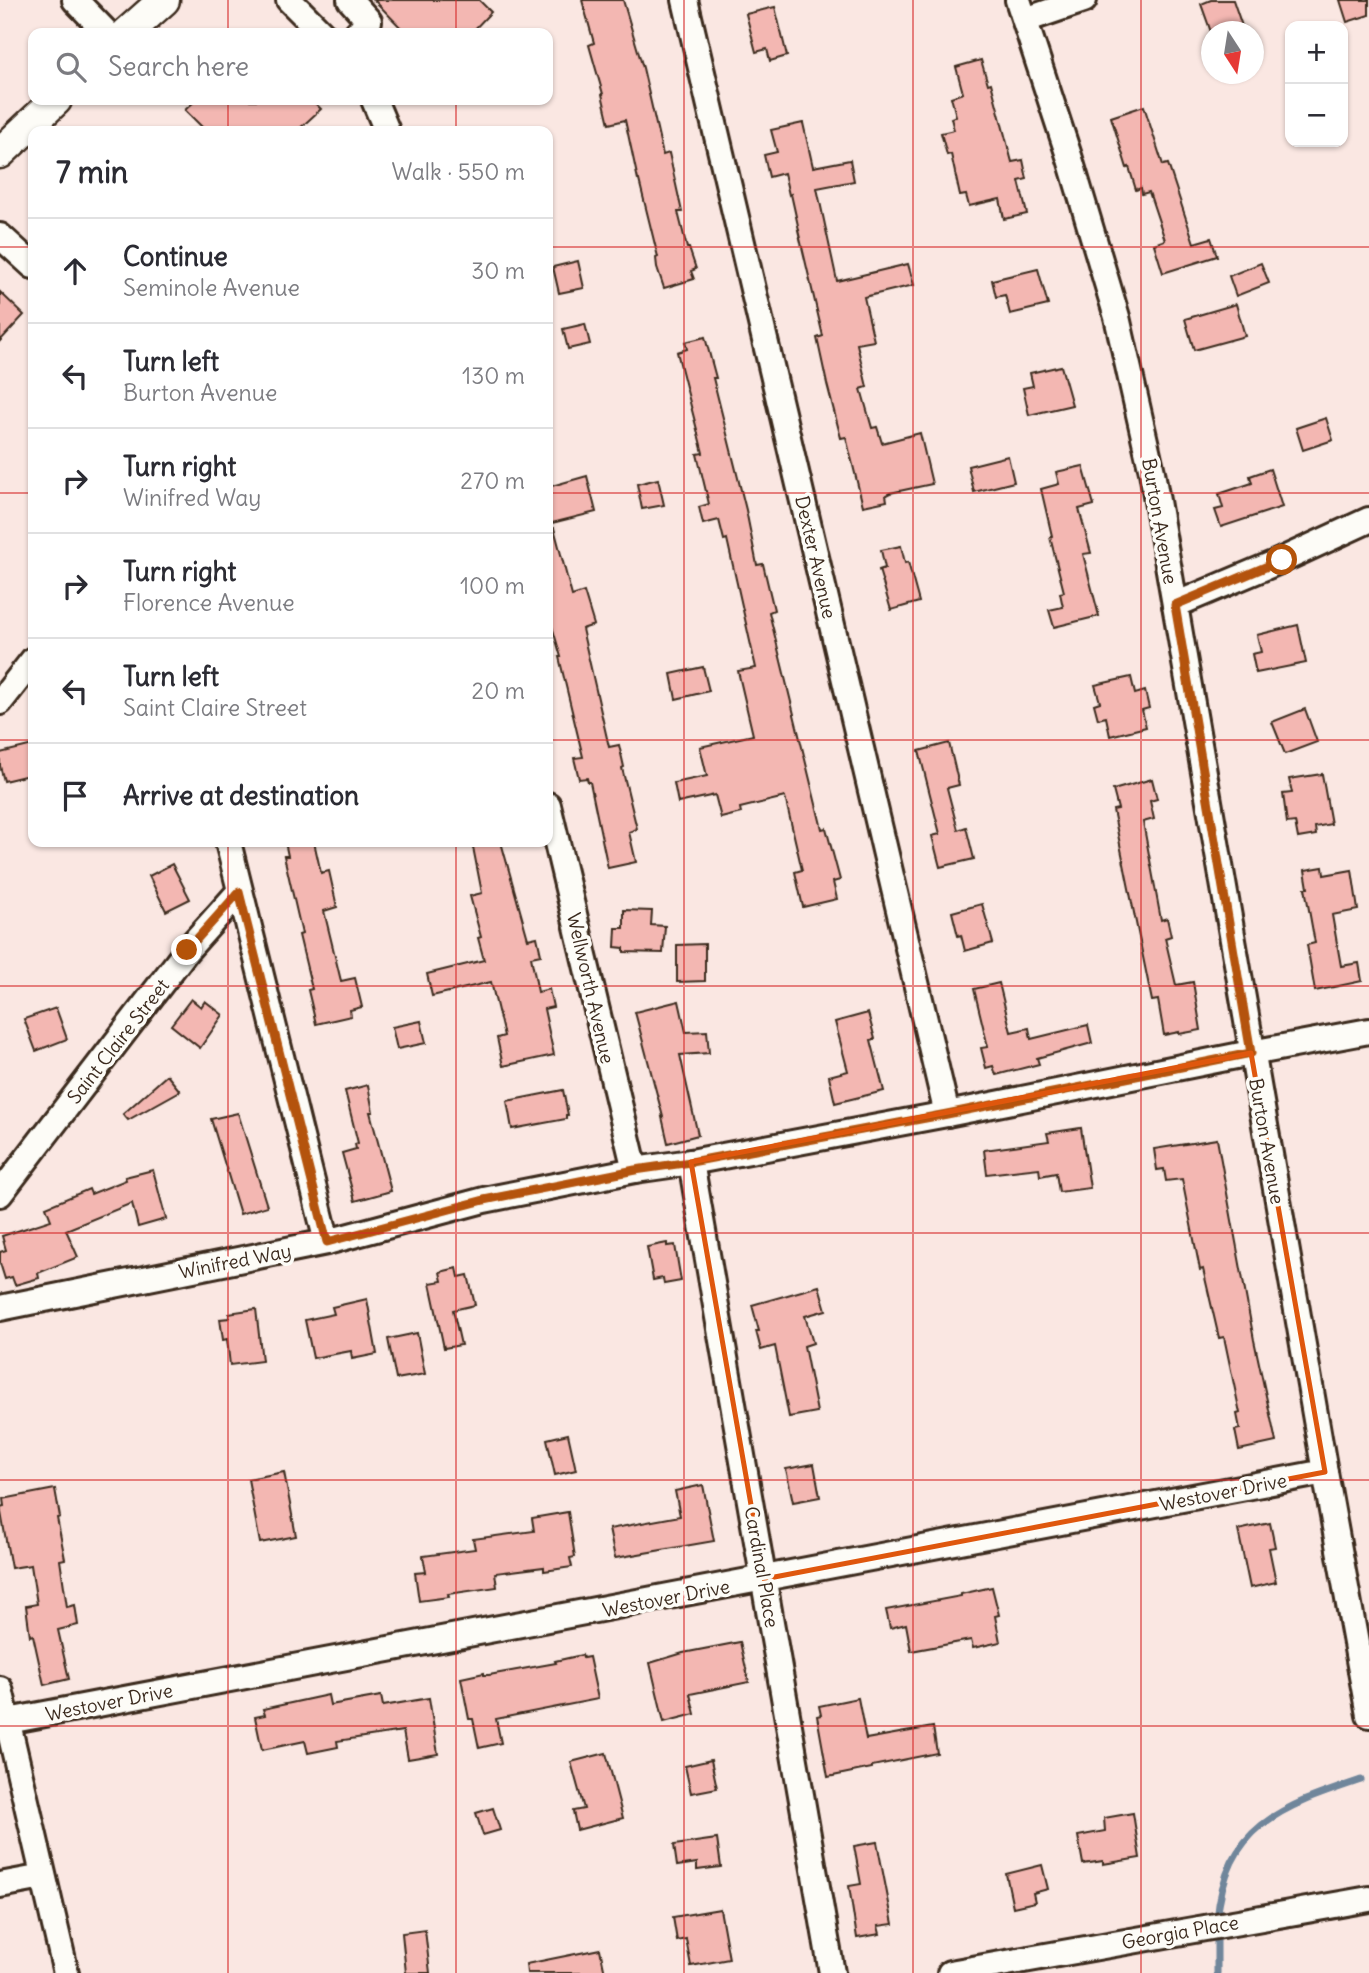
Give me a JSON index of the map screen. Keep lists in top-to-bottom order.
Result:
{
  "streets": {
    "street": [
      "Burton Avenue",
      "Dexter Avenue",
      "Wellworth Avenue",
      "Saint Claire Street",
      "Winifred Way",
      "Westover Drive",
      "Cardinal Place",
      "Georgia Place"
    ]
  },
  "crossings": [
    ["Burton Avenue", "Winifred Way"],
    ["Burton Avenue", "Westover Drive"],
    ["Dexter Avenue", "Winifred Way"],
    ["Wellworth Avenue", "Winifred Way"],
    ["Winifred Way", "Cardinal Place"],
    ["Westover Drive", "Cardinal Place"]
  ],
  "north": "bottom",
  "page": {
    "map_buttons": ["+", "−"],
    "search": "Search here",
    "heading": ["7 min", "Walk · 550 m"],
    "list": [
      ["Continue", "Seminole Avenue", "30 m"],
      ["Turn left", "Burton Avenue", "130 m"],
      ["Turn right", "Winifred Way", "270 m"],
      ["Turn right", "Florence Avenue", "100 m"],
      ["Turn left", "Saint Claire Street", "20 m"],
      "Arrive at destination"
    ]
  }
}
